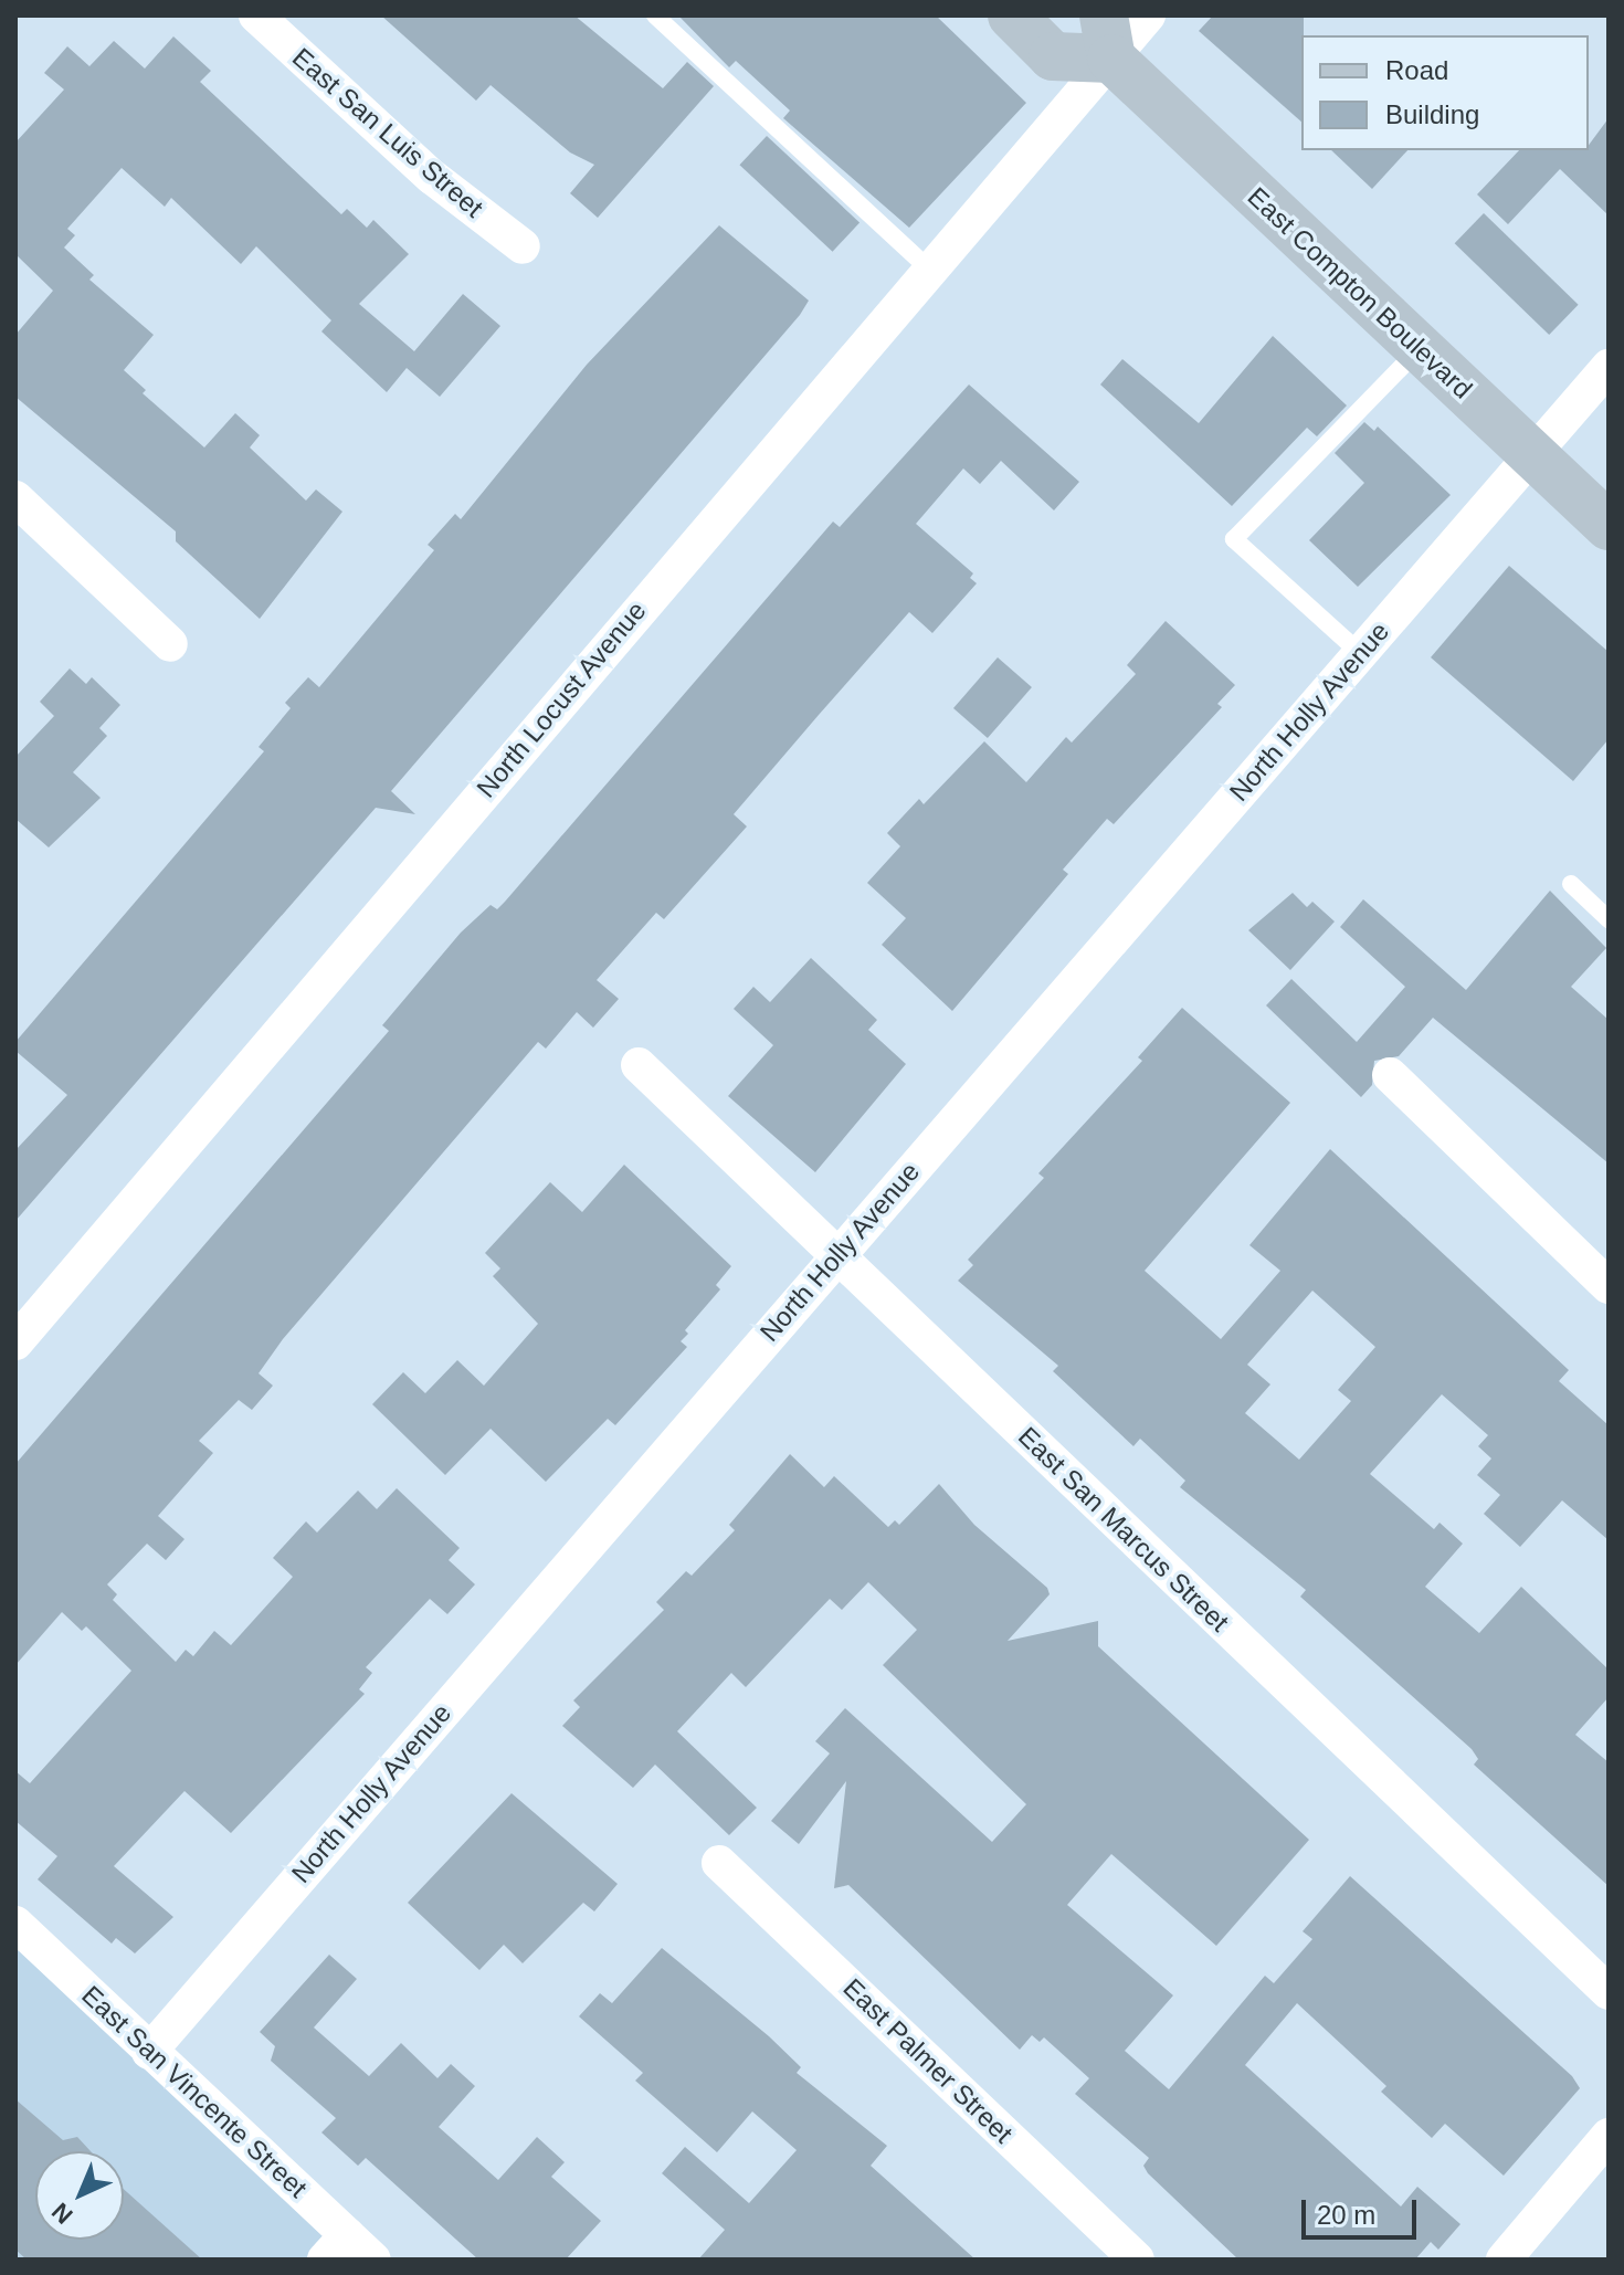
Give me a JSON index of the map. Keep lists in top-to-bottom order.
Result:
{
  "streets": {
    "main road": ["East Compton Boulevard"],
    "street": [
      "East San Luis Street",
      "North Locust Avenue",
      "North Holly Avenue",
      "East San Marcus Street",
      "East Palmer Street",
      "East San Vincente Street"
    ]
  },
  "crossings": [
    ["East Compton Boulevard", "North Locust Avenue"],
    ["East Compton Boulevard", "North Holly Avenue"],
    ["North Holly Avenue", "East San Marcus Street"],
    ["North Holly Avenue", "East San Vincente Street"]
  ],
  "legend": ["Road", "Building"],
  "scale_bar": "20 m",
  "north": "bottom left"
}
